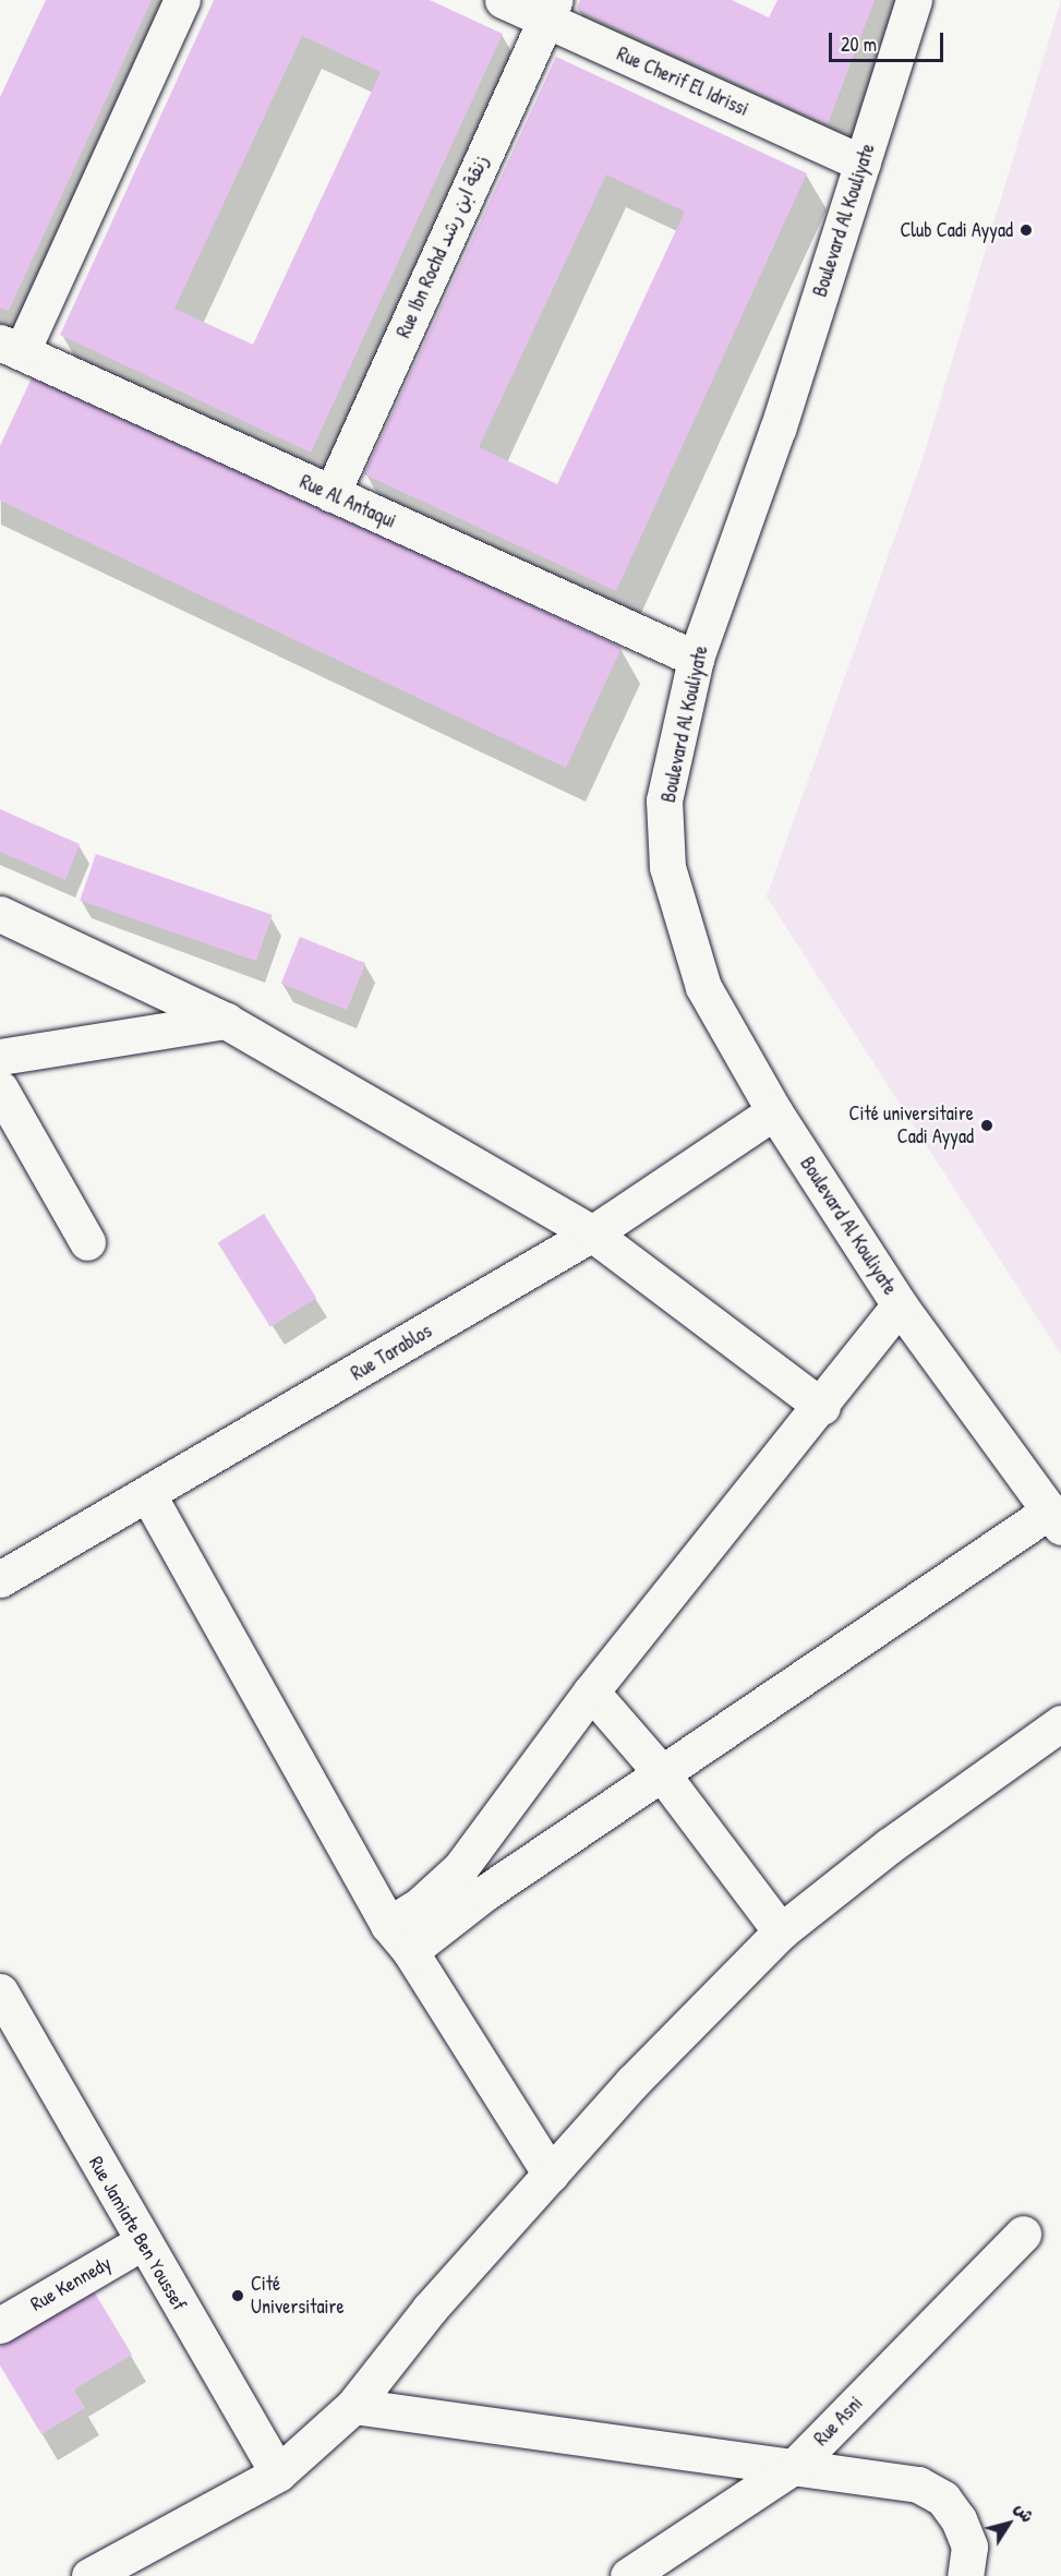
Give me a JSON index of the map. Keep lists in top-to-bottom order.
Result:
{
  "streets": {
    "street": [
      "Rue Cherif El Idrissi",
      "Boulevard Al Kouliyate",
      "Rue Ibn Rochd زنقة ابن رشد",
      "Rue Al Antaqui",
      "Rue Tarablos",
      "Rue Jamiate Ben Youssef",
      "Rue Kennedy",
      "Rue Asni"
    ]
  },
  "crossings": [
    ["Rue Cherif El Idrissi", "Boulevard Al Kouliyate"],
    ["Rue Cherif El Idrissi", "Rue Ibn Rochd زنقة ابن رشد"],
    ["Boulevard Al Kouliyate", "Rue Al Antaqui"],
    ["Boulevard Al Kouliyate", "Rue Tarablos"],
    ["Rue Ibn Rochd زنقة ابن رشد", "Rue Al Antaqui"],
    ["Rue Jamiate Ben Youssef", "Rue Kennedy"]
  ],
  "places": ["Club Cadi Ayyad", "Cité universitaire Cadi Ayyad", "Cité Universitaire"],
  "scale_bar": "20 m",
  "north": "top right"
}
